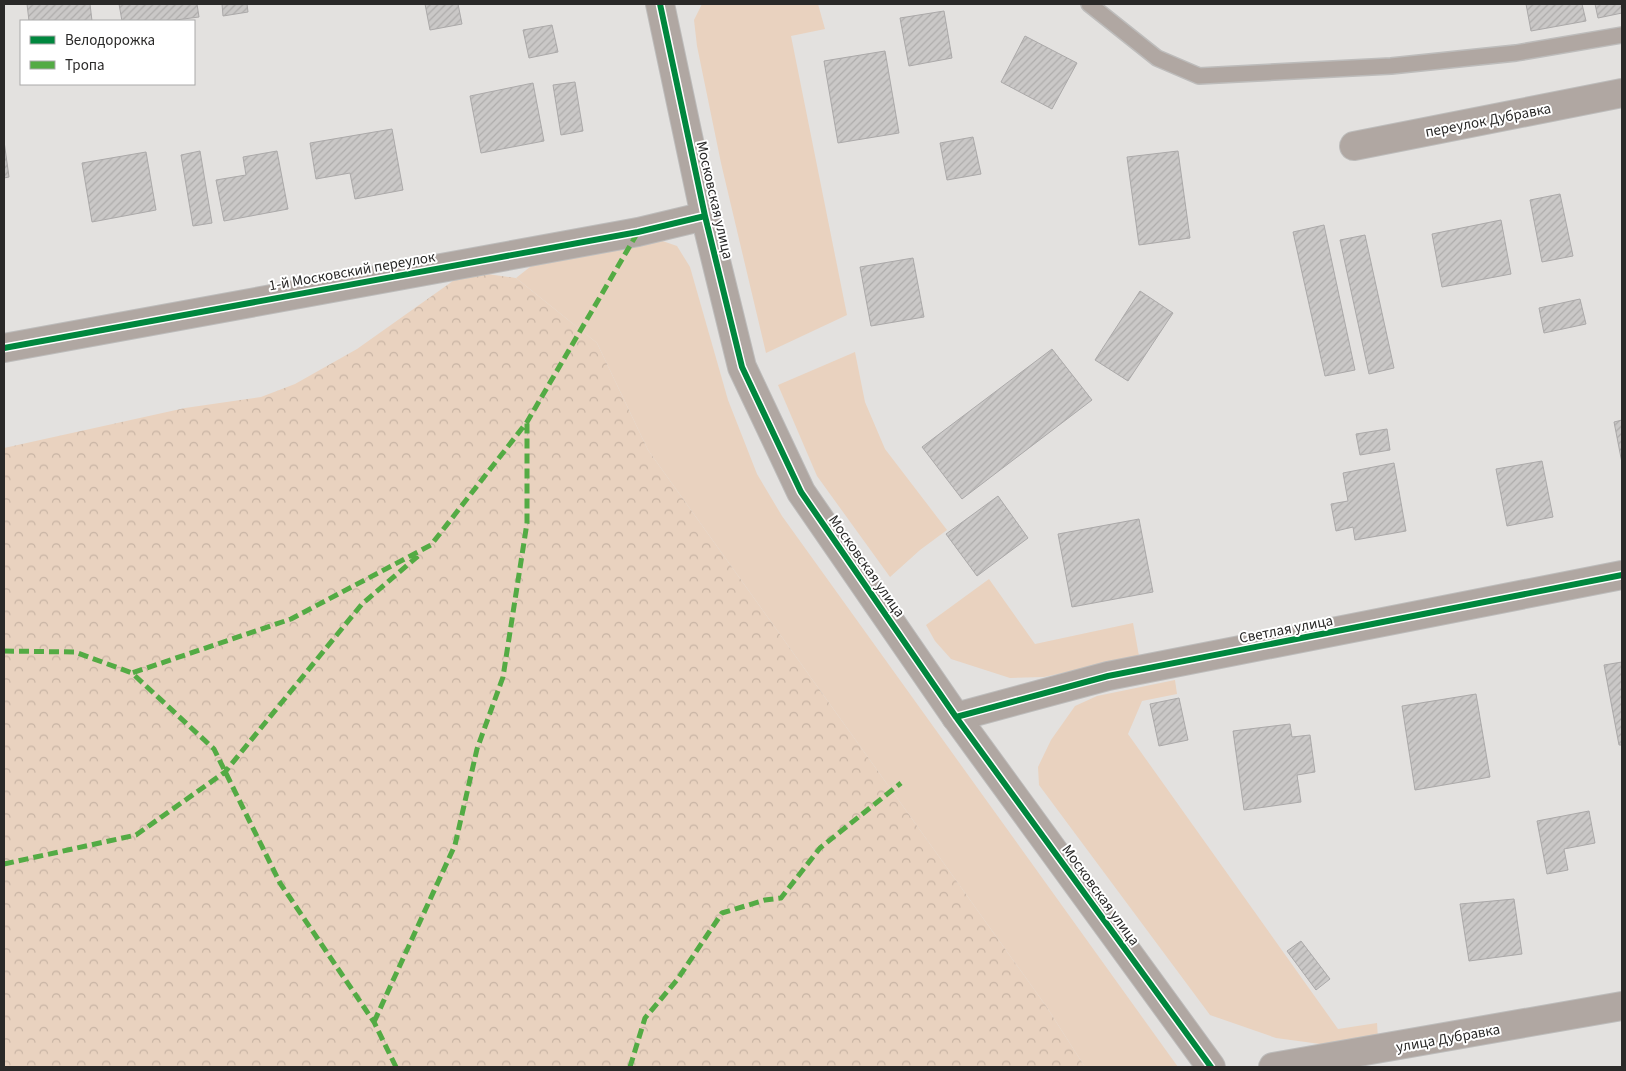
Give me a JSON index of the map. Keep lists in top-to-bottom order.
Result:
{
  "streets": {
    "street": [
      "переулок Дубравка",
      "Московская улица",
      "1-й Московский переулок",
      "Светлая улица",
      "улица Дубравка"
    ]
  },
  "crossings": [
    ["Московская улица", "1-й Московский переулок"],
    ["Московская улица", "Светлая улица"]
  ],
  "legend": ["Велодорожка", "Тропа"]
}
